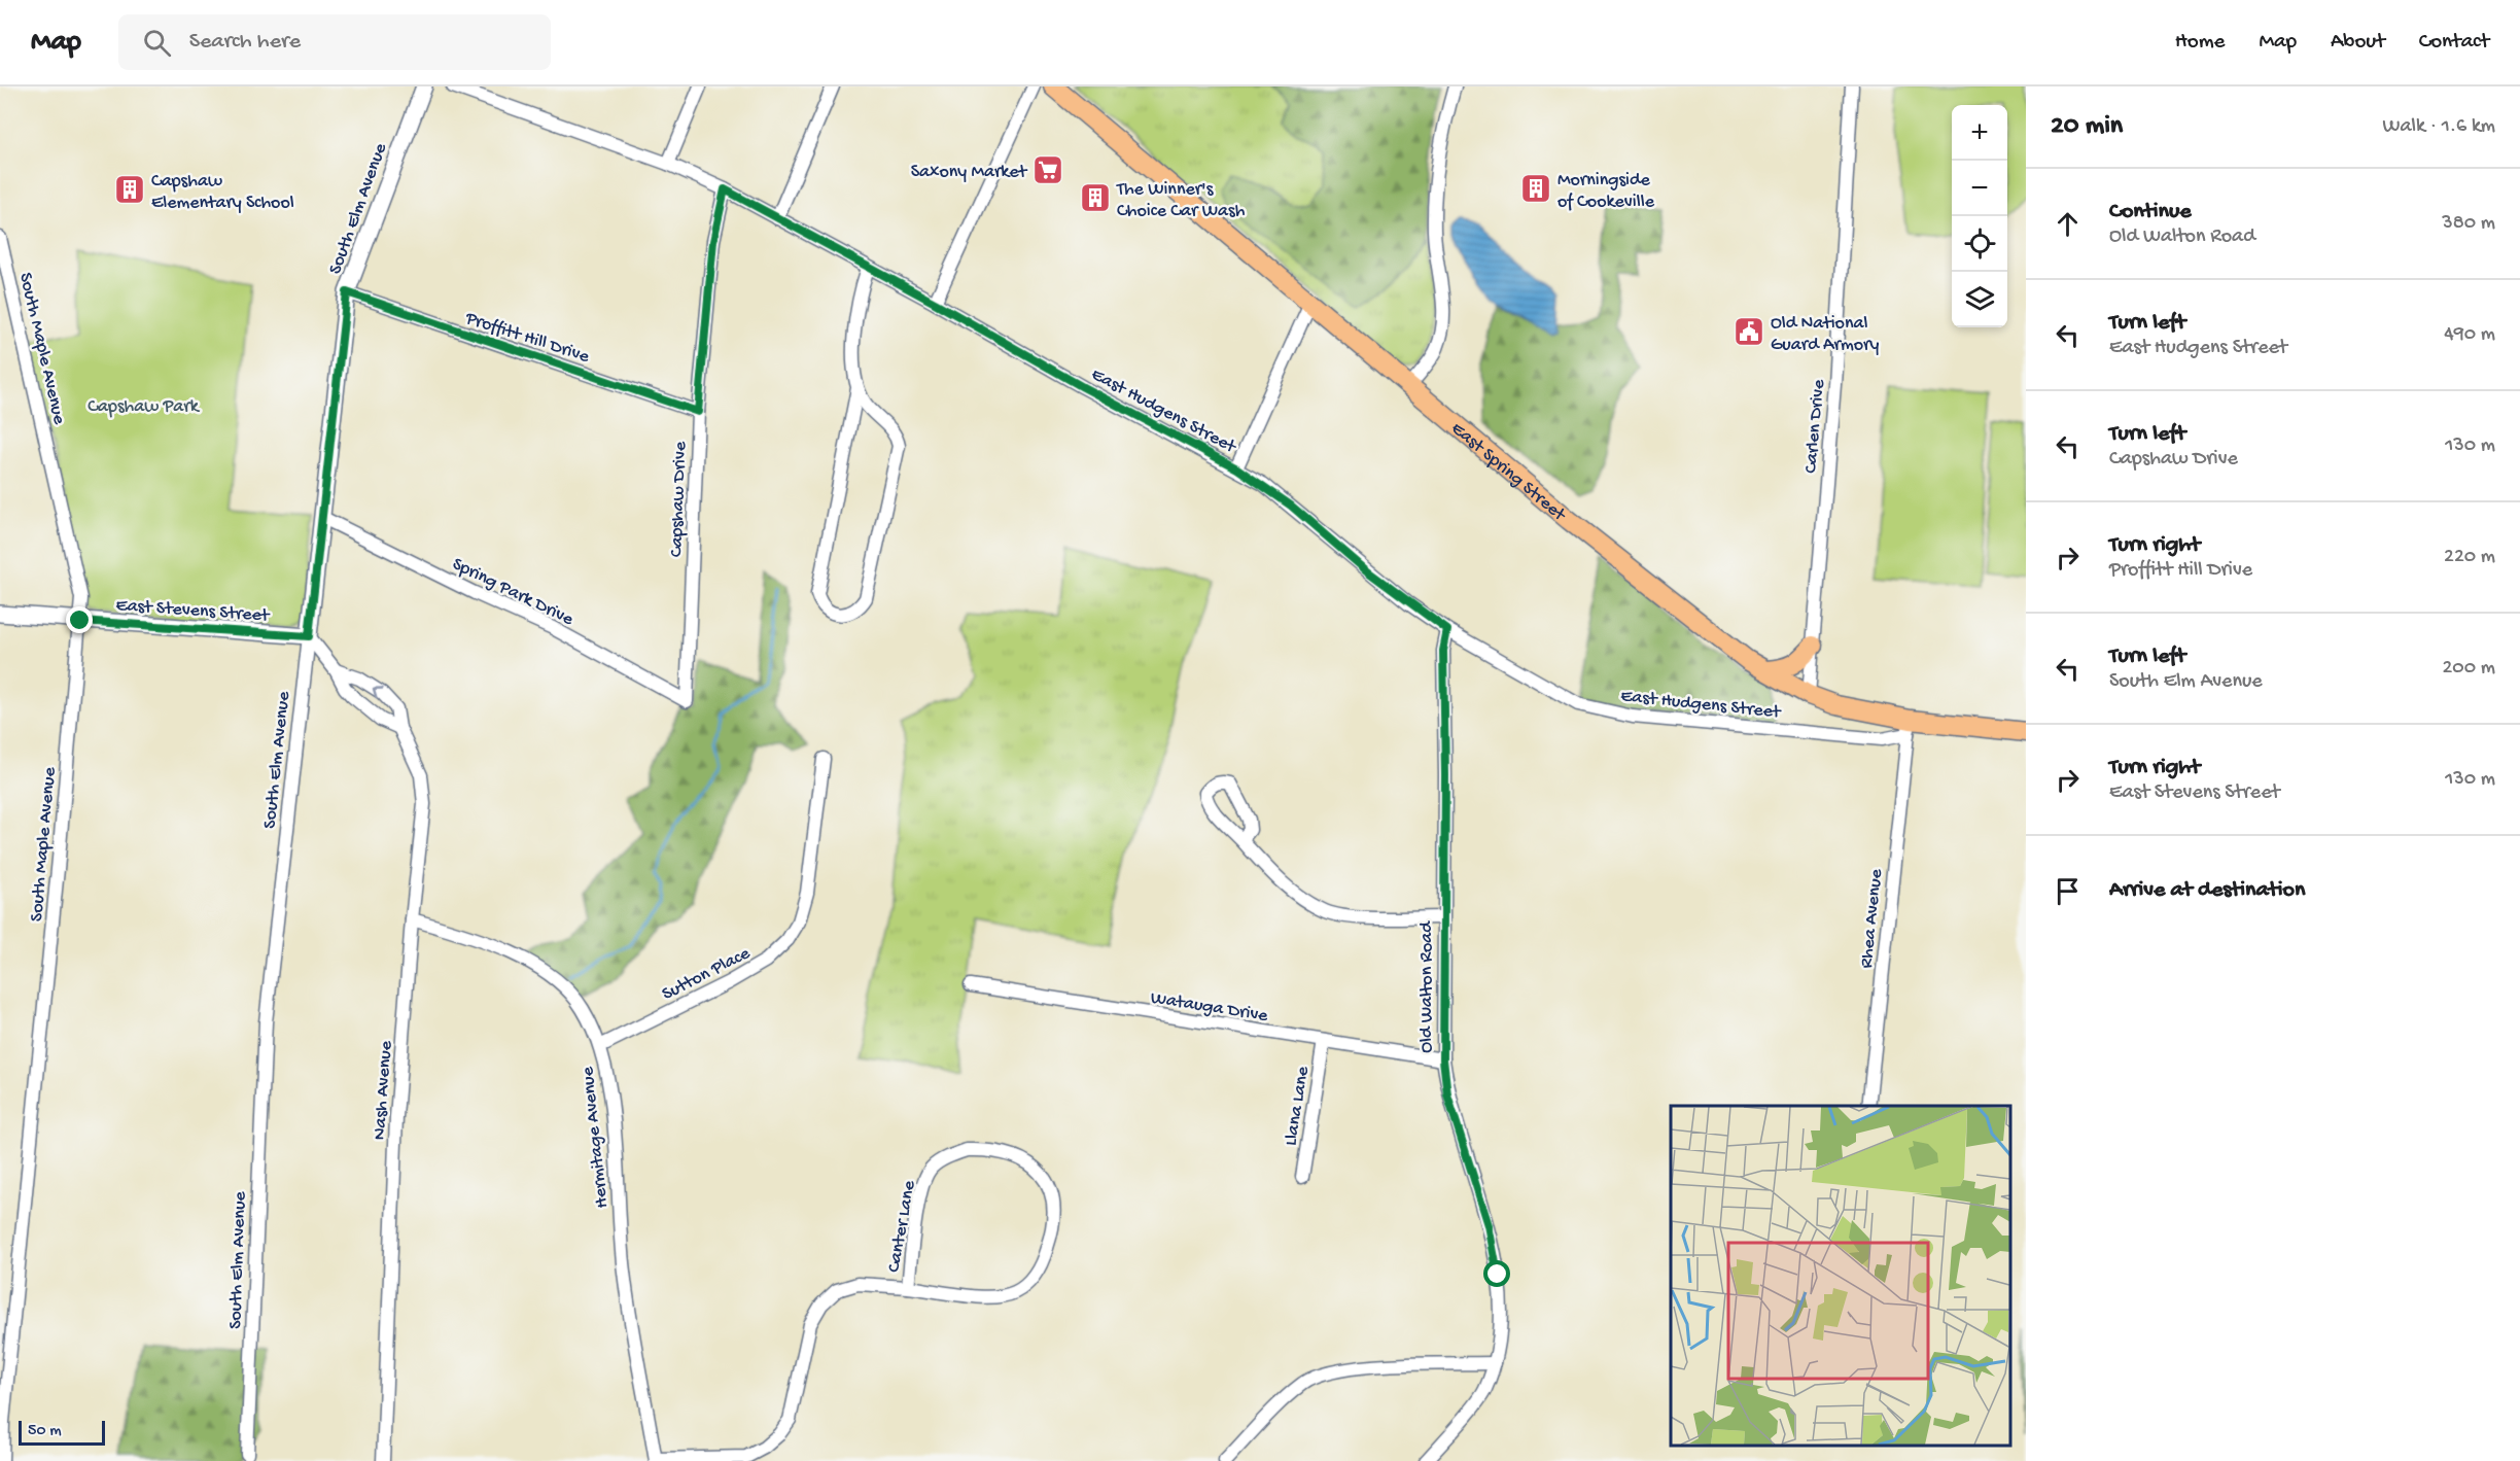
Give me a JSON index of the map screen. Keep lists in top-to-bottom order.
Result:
{
  "streets": {
    "main road": ["East Spring Street"],
    "street": [
      "South Elm Avenue",
      "Proffitt Hill Drive",
      "South Maple Avenue",
      "East Hudgens Street",
      "Carlen Drive",
      "Capshaw Drive",
      "Spring Park Drive",
      "East Stevens Street",
      "Rhea Avenue",
      "Sutton Place",
      "Old Walton Road",
      "Watauga Drive",
      "Nash Avenue",
      "Llana Lane",
      "Hermitage Avenue",
      "Canter Lane"
    ]
  },
  "crossings": [
    ["South Elm Avenue", "Proffitt Hill Drive"],
    ["South Elm Avenue", "Spring Park Drive"],
    ["South Elm Avenue", "East Stevens Street"],
    ["Proffitt Hill Drive", "Capshaw Drive"],
    ["South Maple Avenue", "East Stevens Street"],
    ["East Hudgens Street", "East Spring Street"],
    ["East Hudgens Street", "Capshaw Drive"],
    ["East Hudgens Street", "Rhea Avenue"],
    ["East Hudgens Street", "Old Walton Road"],
    ["Carlen Drive", "East Spring Street"],
    ["East Spring Street", "Rhea Avenue"],
    ["Capshaw Drive", "Spring Park Drive"],
    ["Sutton Place", "Hermitage Avenue"],
    ["Old Walton Road", "Watauga Drive"],
    ["Watauga Drive", "Llana Lane"],
    ["Nash Avenue", "Hermitage Avenue"],
    ["Hermitage Avenue", "Canter Lane"]
  ],
  "parks": ["Capshaw Park"],
  "places": {
    "supermarket": ["Saxony Market"],
    "building": ["Morningside of Cookeville", "Capshaw Elementary School", "The Winner's Choice Car Wash"],
    "public building": ["Old National Guard Armory"]
  },
  "scale_bar": "50 m",
  "page": {
    "header": "Map",
    "search": "Search here",
    "nav": [
      "Home",
      "Map",
      "About",
      "Contact"
    ],
    "heading": ["20 min", "Walk · 1.6 km"],
    "map_buttons": ["+", "−"],
    "list": [
      ["Continue", "Old Walton Road", "380 m"],
      ["Turn left", "East Hudgens Street", "490 m"],
      ["Turn left", "Capshaw Drive", "130 m"],
      ["Turn right", "Proffitt Hill Drive", "220 m"],
      ["Turn left", "South Elm Avenue", "200 m"],
      ["Turn right", "East Stevens Street", "130 m"],
      "Arrive at destination"
    ],
    "scale": "50 m"
  }
}
